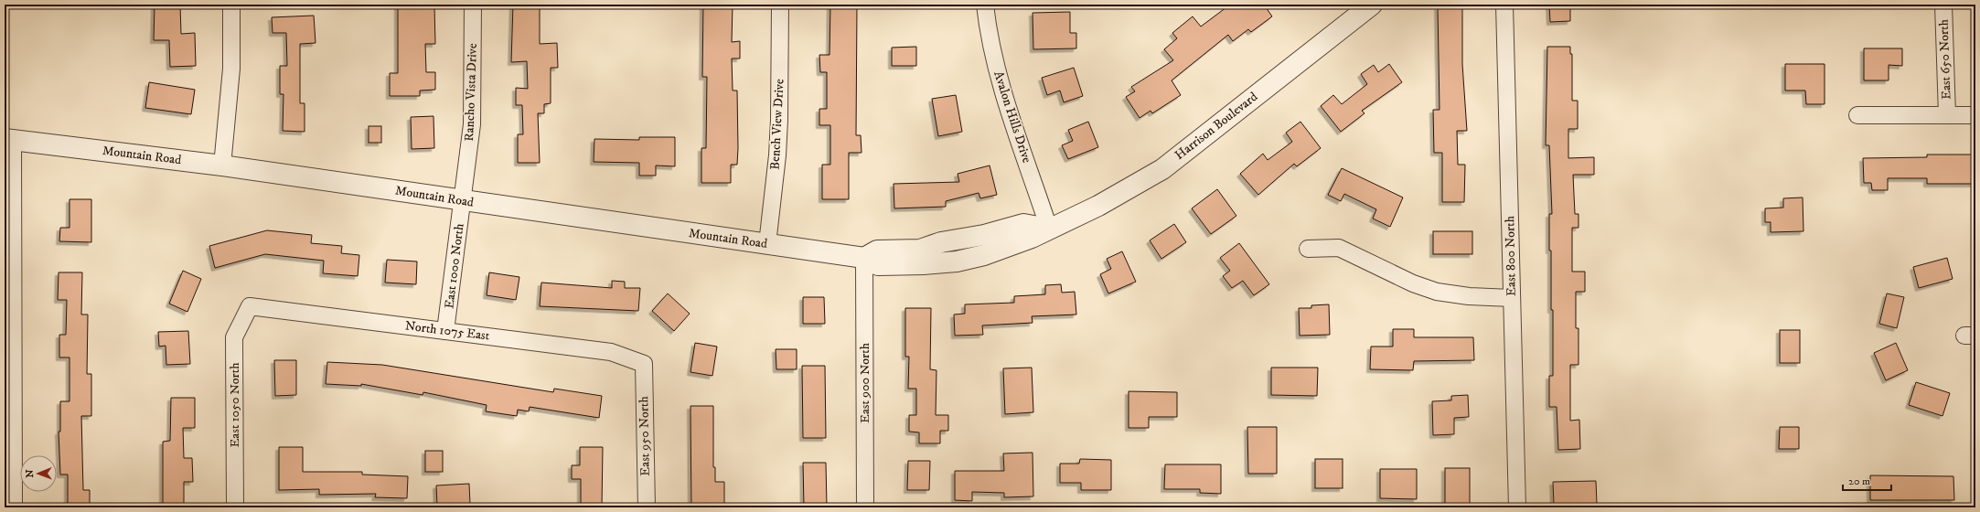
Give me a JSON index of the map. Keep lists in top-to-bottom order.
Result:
{
  "streets": {
    "street": [
      "East 650 North",
      "Rancho Vista Drive",
      "Avalon Hills Drive",
      "Bench View Drive",
      "Harrison Boulevard",
      "Mountain Road",
      "East 800 North",
      "East 1000 North",
      "North 1075 East",
      "East 900 North",
      "East 1050 North",
      "East 950 North"
    ]
  },
  "crossings": [
    ["Rancho Vista Drive", "Mountain Road"],
    ["Rancho Vista Drive", "East 1000 North"],
    ["Avalon Hills Drive", "Harrison Boulevard"],
    ["Bench View Drive", "Mountain Road"],
    ["Mountain Road", "East 1000 North"],
    ["Mountain Road", "East 900 North"],
    ["East 1000 North", "North 1075 East"],
    ["North 1075 East", "East 1050 North"],
    ["North 1075 East", "East 950 North"]
  ],
  "scale_bar": "20 m",
  "north": "left"
}
